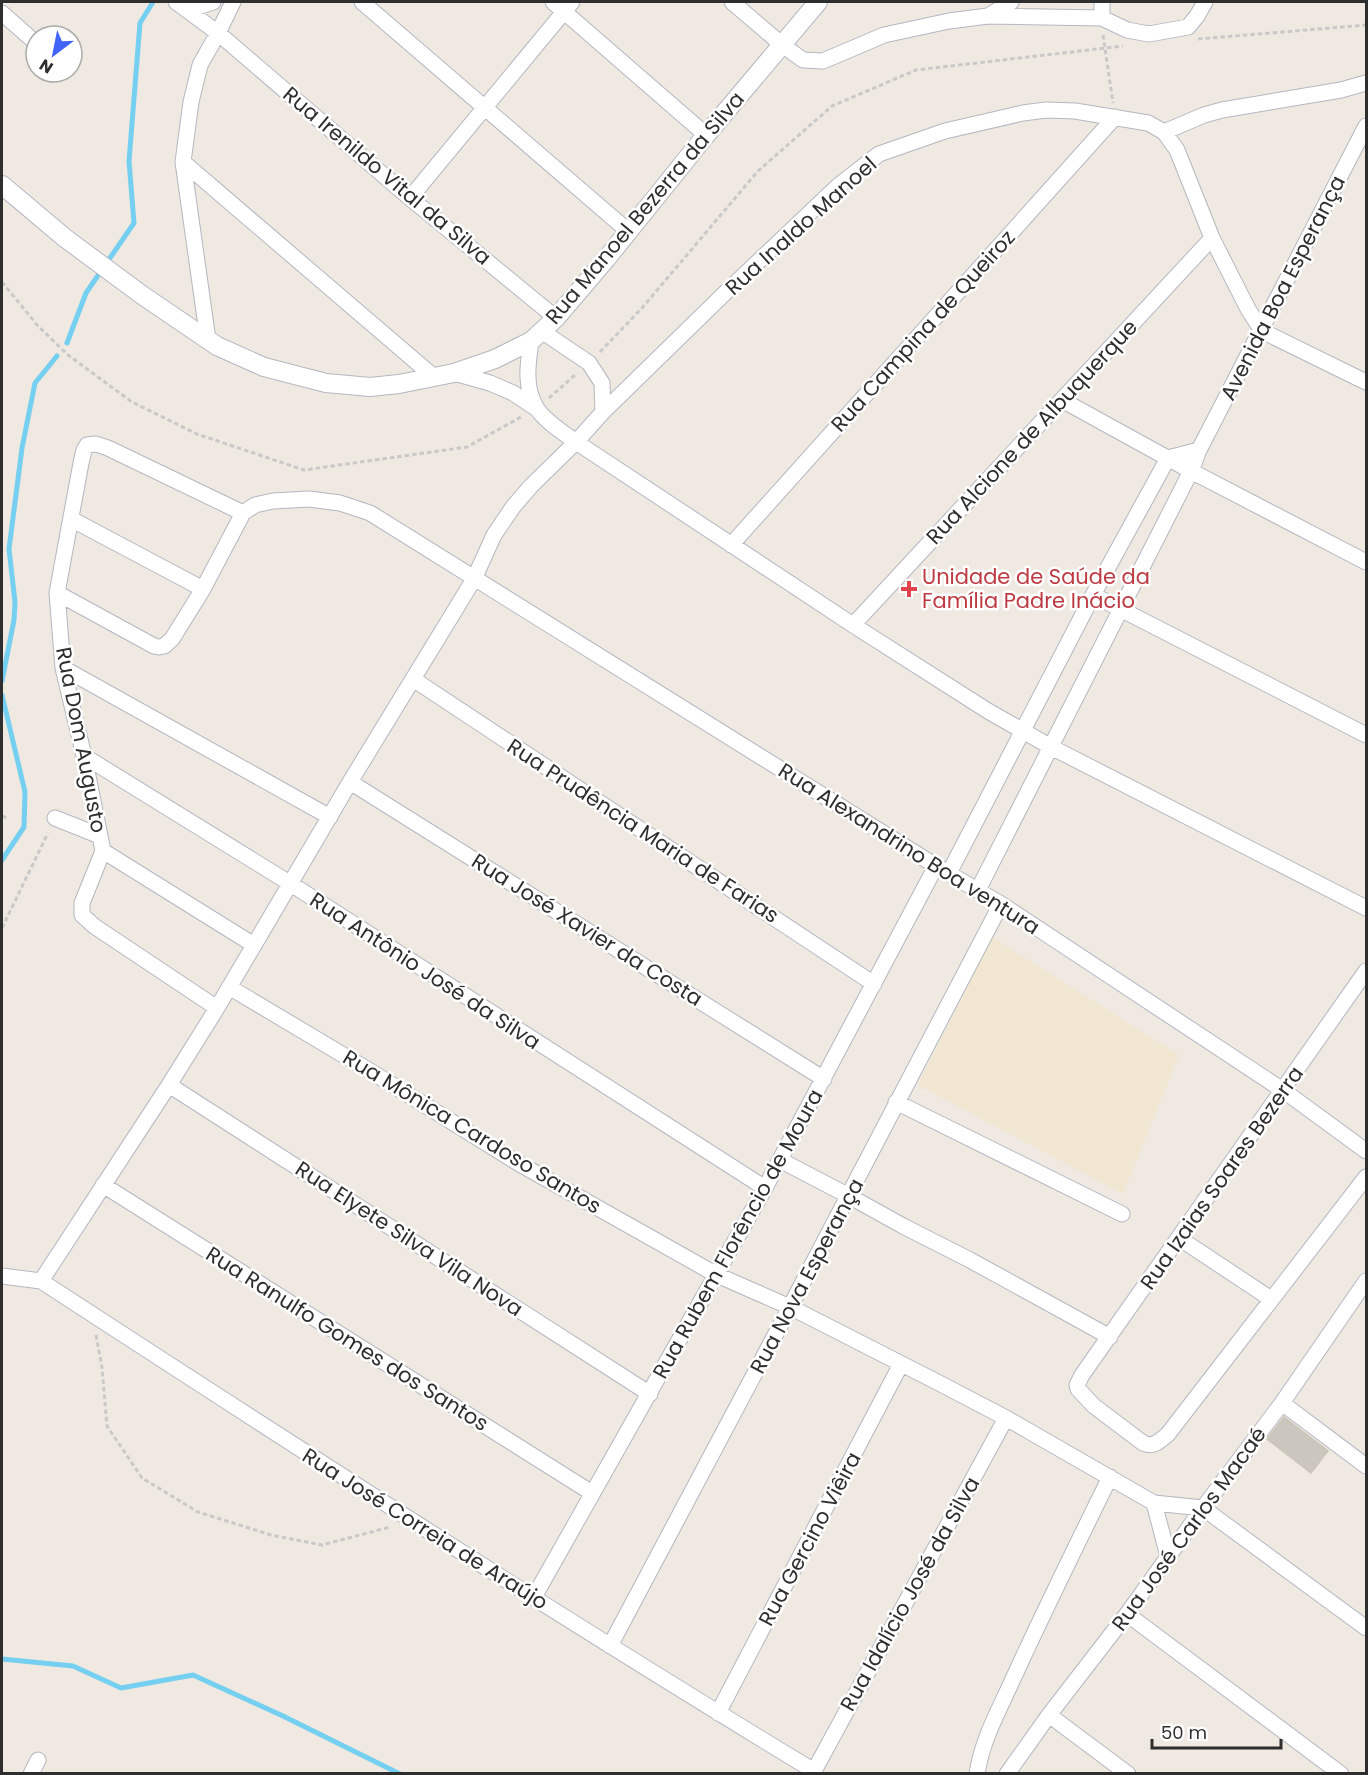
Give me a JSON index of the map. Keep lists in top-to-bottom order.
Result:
{
  "streets": {
    "street": [
      "Rua Irenildo Vital da Silva",
      "Rua Manoel Bezerra da Silva",
      "Rua Inaldo Manoel",
      "Avenida Boa Esperança",
      "Rua Campina de Queiroz",
      "Rua Alcione de Albuquerque",
      "Rua Dom Augusto",
      "Rua Prudência Maria de Farias",
      "Rua Alexandrino Boa ventura",
      "Rua José Xavier da Costa",
      "Rua Antônio José da Silva",
      "Rua Mônica Cardoso Santos",
      "Rua Izaias Soares Bezerra",
      "Rua Rubem Florêncio de Moura",
      "Rua Elyete Silva Vila Nova",
      "Rua Nova Esperança",
      "Rua Ranulfo Gomes dos Santos",
      "Rua José Correia de Araújo",
      "Rua José Carlos Macaé",
      "Rua Gercino Viêira",
      "Rua Idalício José da Silva"
    ]
  },
  "crossings": [
    ["Rua Irenildo Vital da Silva", "Rua Manoel Bezerra da Silva"],
    ["Rua Inaldo Manoel", "Rua Campina de Queiroz"],
    ["Rua Inaldo Manoel", "Rua Dom Augusto"],
    ["Rua Inaldo Manoel", "Rua Prudência Maria de Farias"],
    ["Rua Inaldo Manoel", "Rua Alexandrino Boa ventura"],
    ["Rua Inaldo Manoel", "Rua José Xavier da Costa"],
    ["Rua Inaldo Manoel", "Rua Antônio José da Silva"],
    ["Rua Inaldo Manoel", "Rua Mônica Cardoso Santos"],
    ["Rua Inaldo Manoel", "Rua Elyete Silva Vila Nova"],
    ["Rua Inaldo Manoel", "Rua Ranulfo Gomes dos Santos"],
    ["Rua Inaldo Manoel", "Rua José Correia de Araújo"],
    ["Avenida Boa Esperança", "Rua Alexandrino Boa ventura"],
    ["Rua Dom Augusto", "Rua Alexandrino Boa ventura"],
    ["Rua Dom Augusto", "Rua Antônio José da Silva"],
    ["Rua Prudência Maria de Farias", "Rua Rubem Florêncio de Moura"],
    ["Rua Alexandrino Boa ventura", "Rua Izaias Soares Bezerra"],
    ["Rua Alexandrino Boa ventura", "Rua Rubem Florêncio de Moura"],
    ["Rua Alexandrino Boa ventura", "Rua Nova Esperança"],
    ["Rua José Xavier da Costa", "Rua Rubem Florêncio de Moura"],
    ["Rua Antônio José da Silva", "Rua Rubem Florêncio de Moura"],
    ["Rua Mônica Cardoso Santos", "Rua Rubem Florêncio de Moura"],
    ["Rua Mônica Cardoso Santos", "Rua Nova Esperança"],
    ["Rua Mônica Cardoso Santos", "Rua Gercino Viêira"],
    ["Rua Mônica Cardoso Santos", "Rua Idalício José da Silva"],
    ["Rua Rubem Florêncio de Moura", "Rua Elyete Silva Vila Nova"],
    ["Rua Rubem Florêncio de Moura", "Rua Ranulfo Gomes dos Santos"],
    ["Rua Rubem Florêncio de Moura", "Rua José Correia de Araújo"],
    ["Rua Nova Esperança", "Rua José Correia de Araújo"],
    ["Rua José Correia de Araújo", "Rua Gercino Viêira"],
    ["Rua José Correia de Araújo", "Rua Idalício José da Silva"]
  ],
  "places": {
    "health": ["Unidade de Saúde da Família Padre Inácio"]
  },
  "scale_bar": "50 m",
  "north": "bottom left"
}
